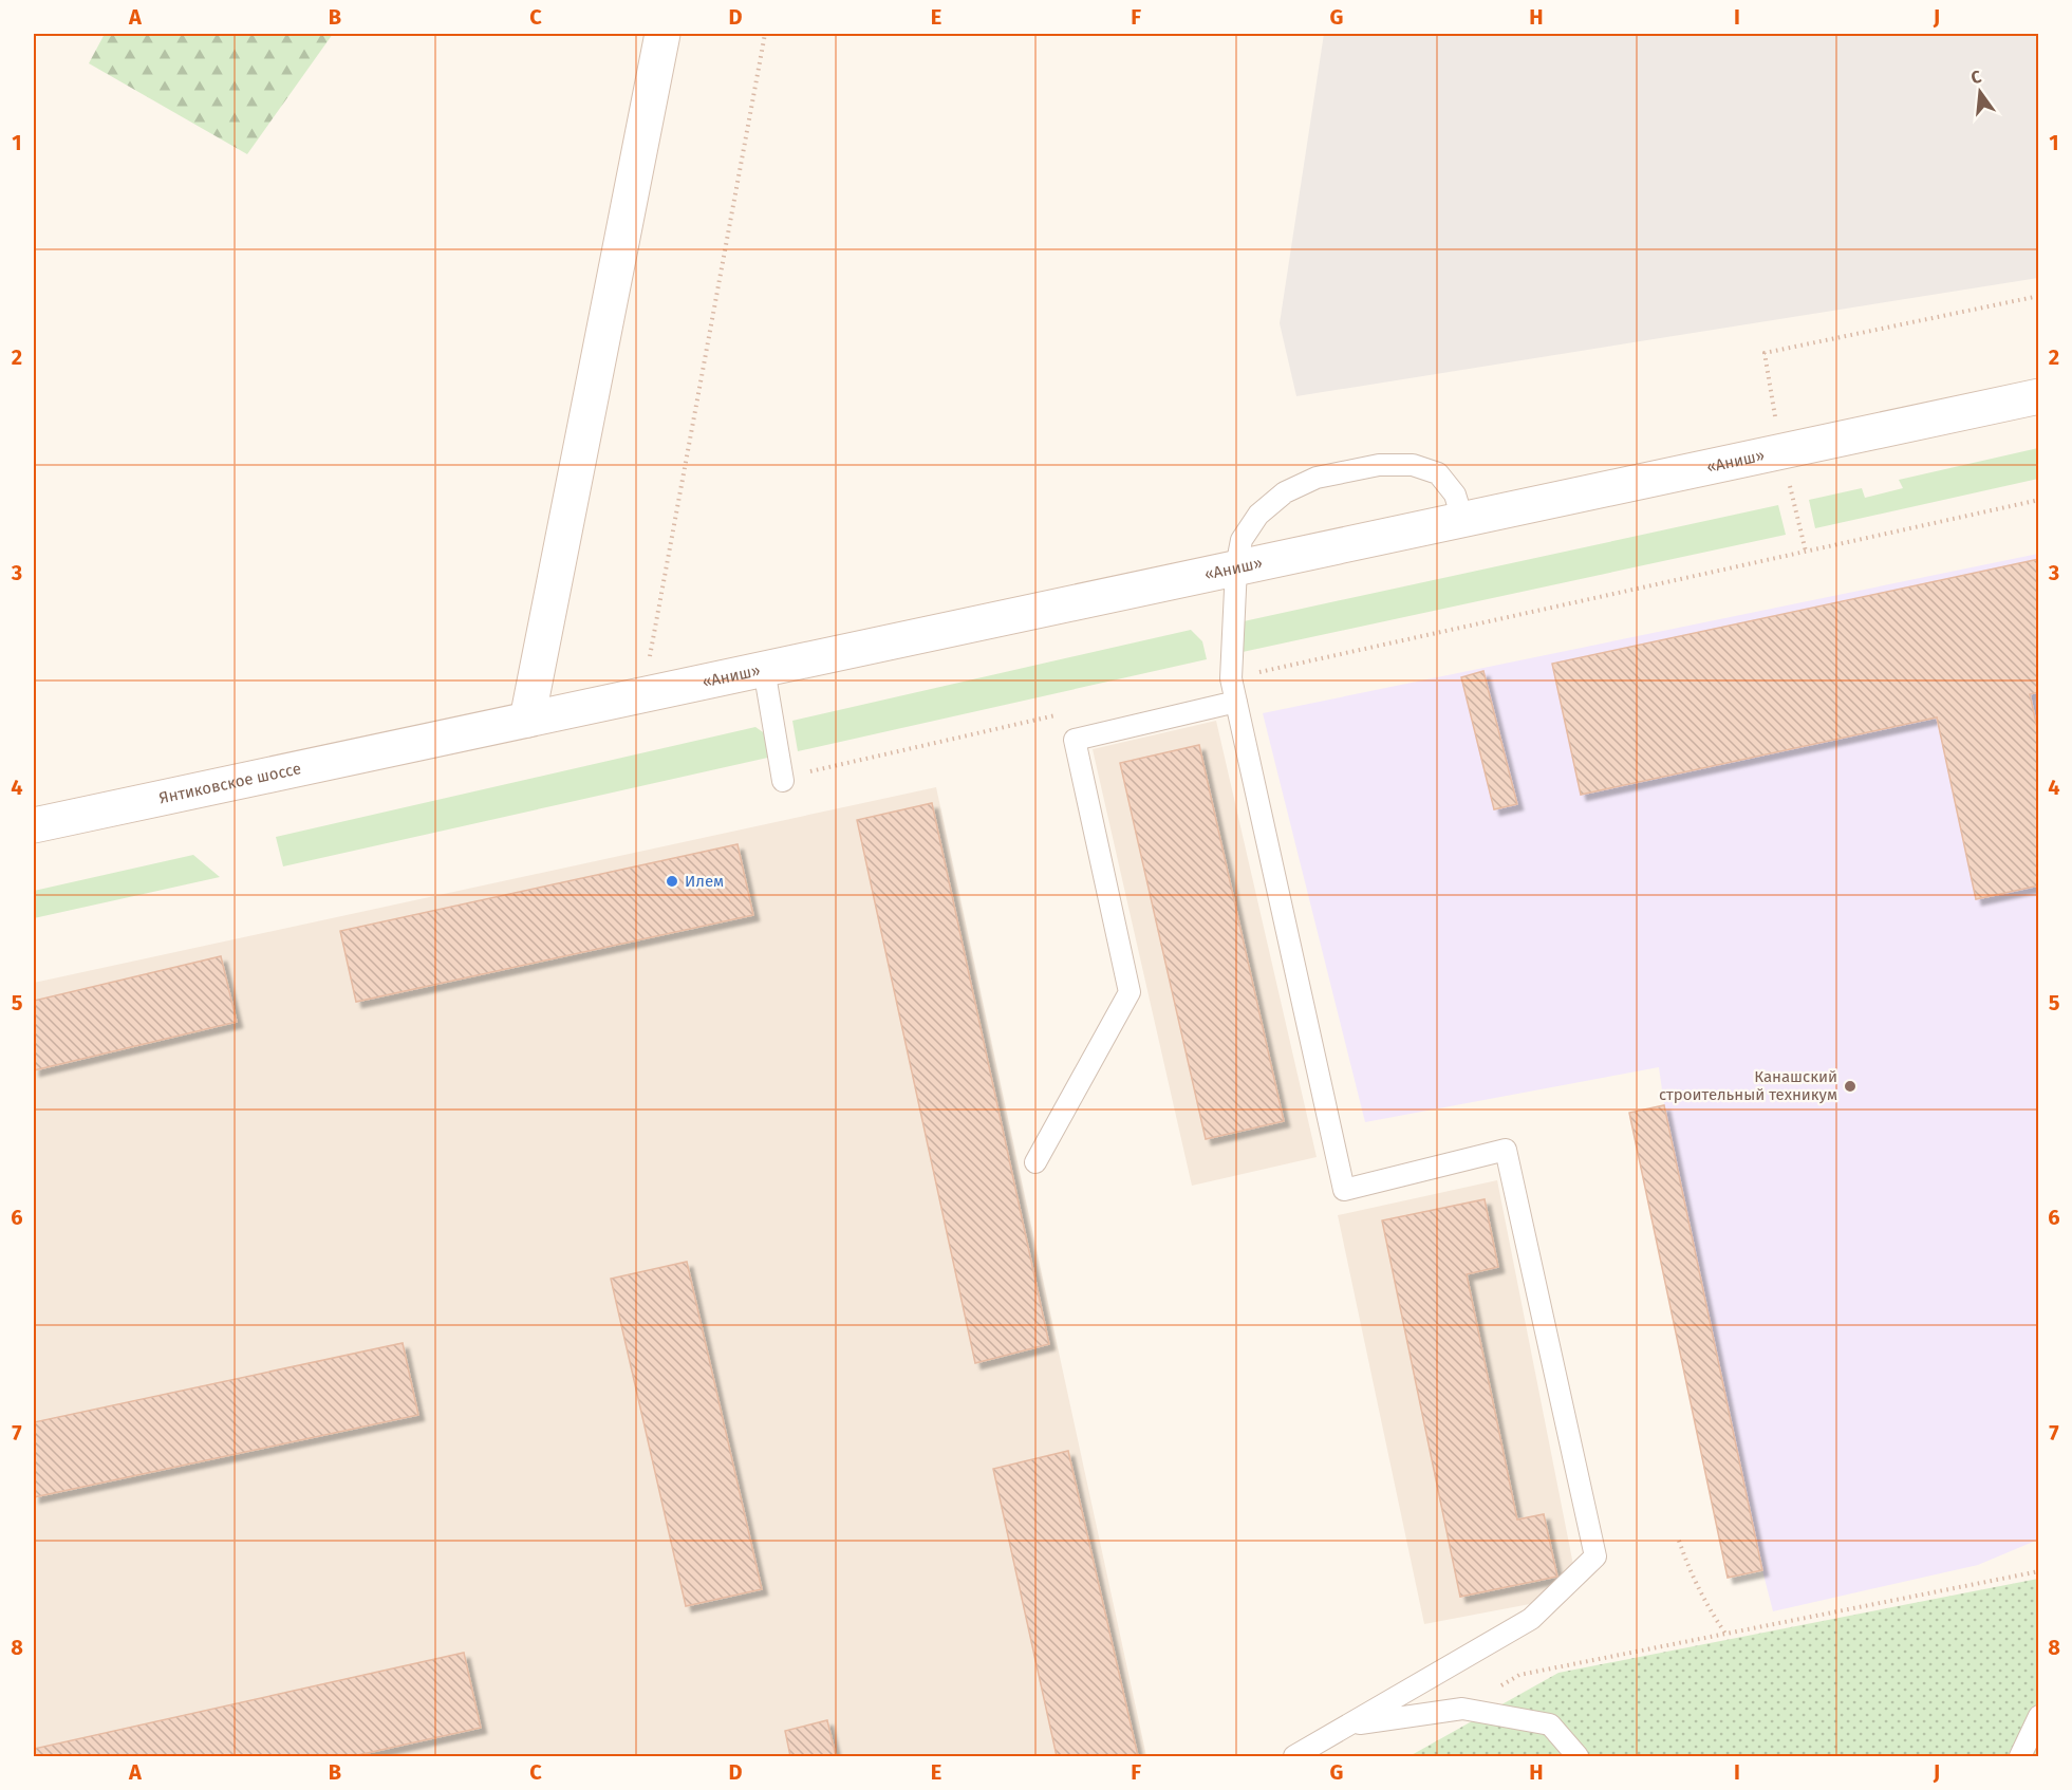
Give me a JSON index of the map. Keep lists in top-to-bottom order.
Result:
{
  "streets": {
    "main road": ["«Аниш»", "Янтиковское шоссе"]
  },
  "crossings": [
    ["«Аниш»", "Янтиковское шоссе"]
  ],
  "places": ["Илем", "Канашский строительный техникум"],
  "north": "top",
  "grid": {
    "columns": [
      "A",
      "B",
      "C",
      "D",
      "E",
      "F",
      "G",
      "H",
      "I",
      "J"
    ],
    "rows": [
      "1",
      "2",
      "3",
      "4",
      "5",
      "6",
      "7",
      "8"
    ]
  }
}
